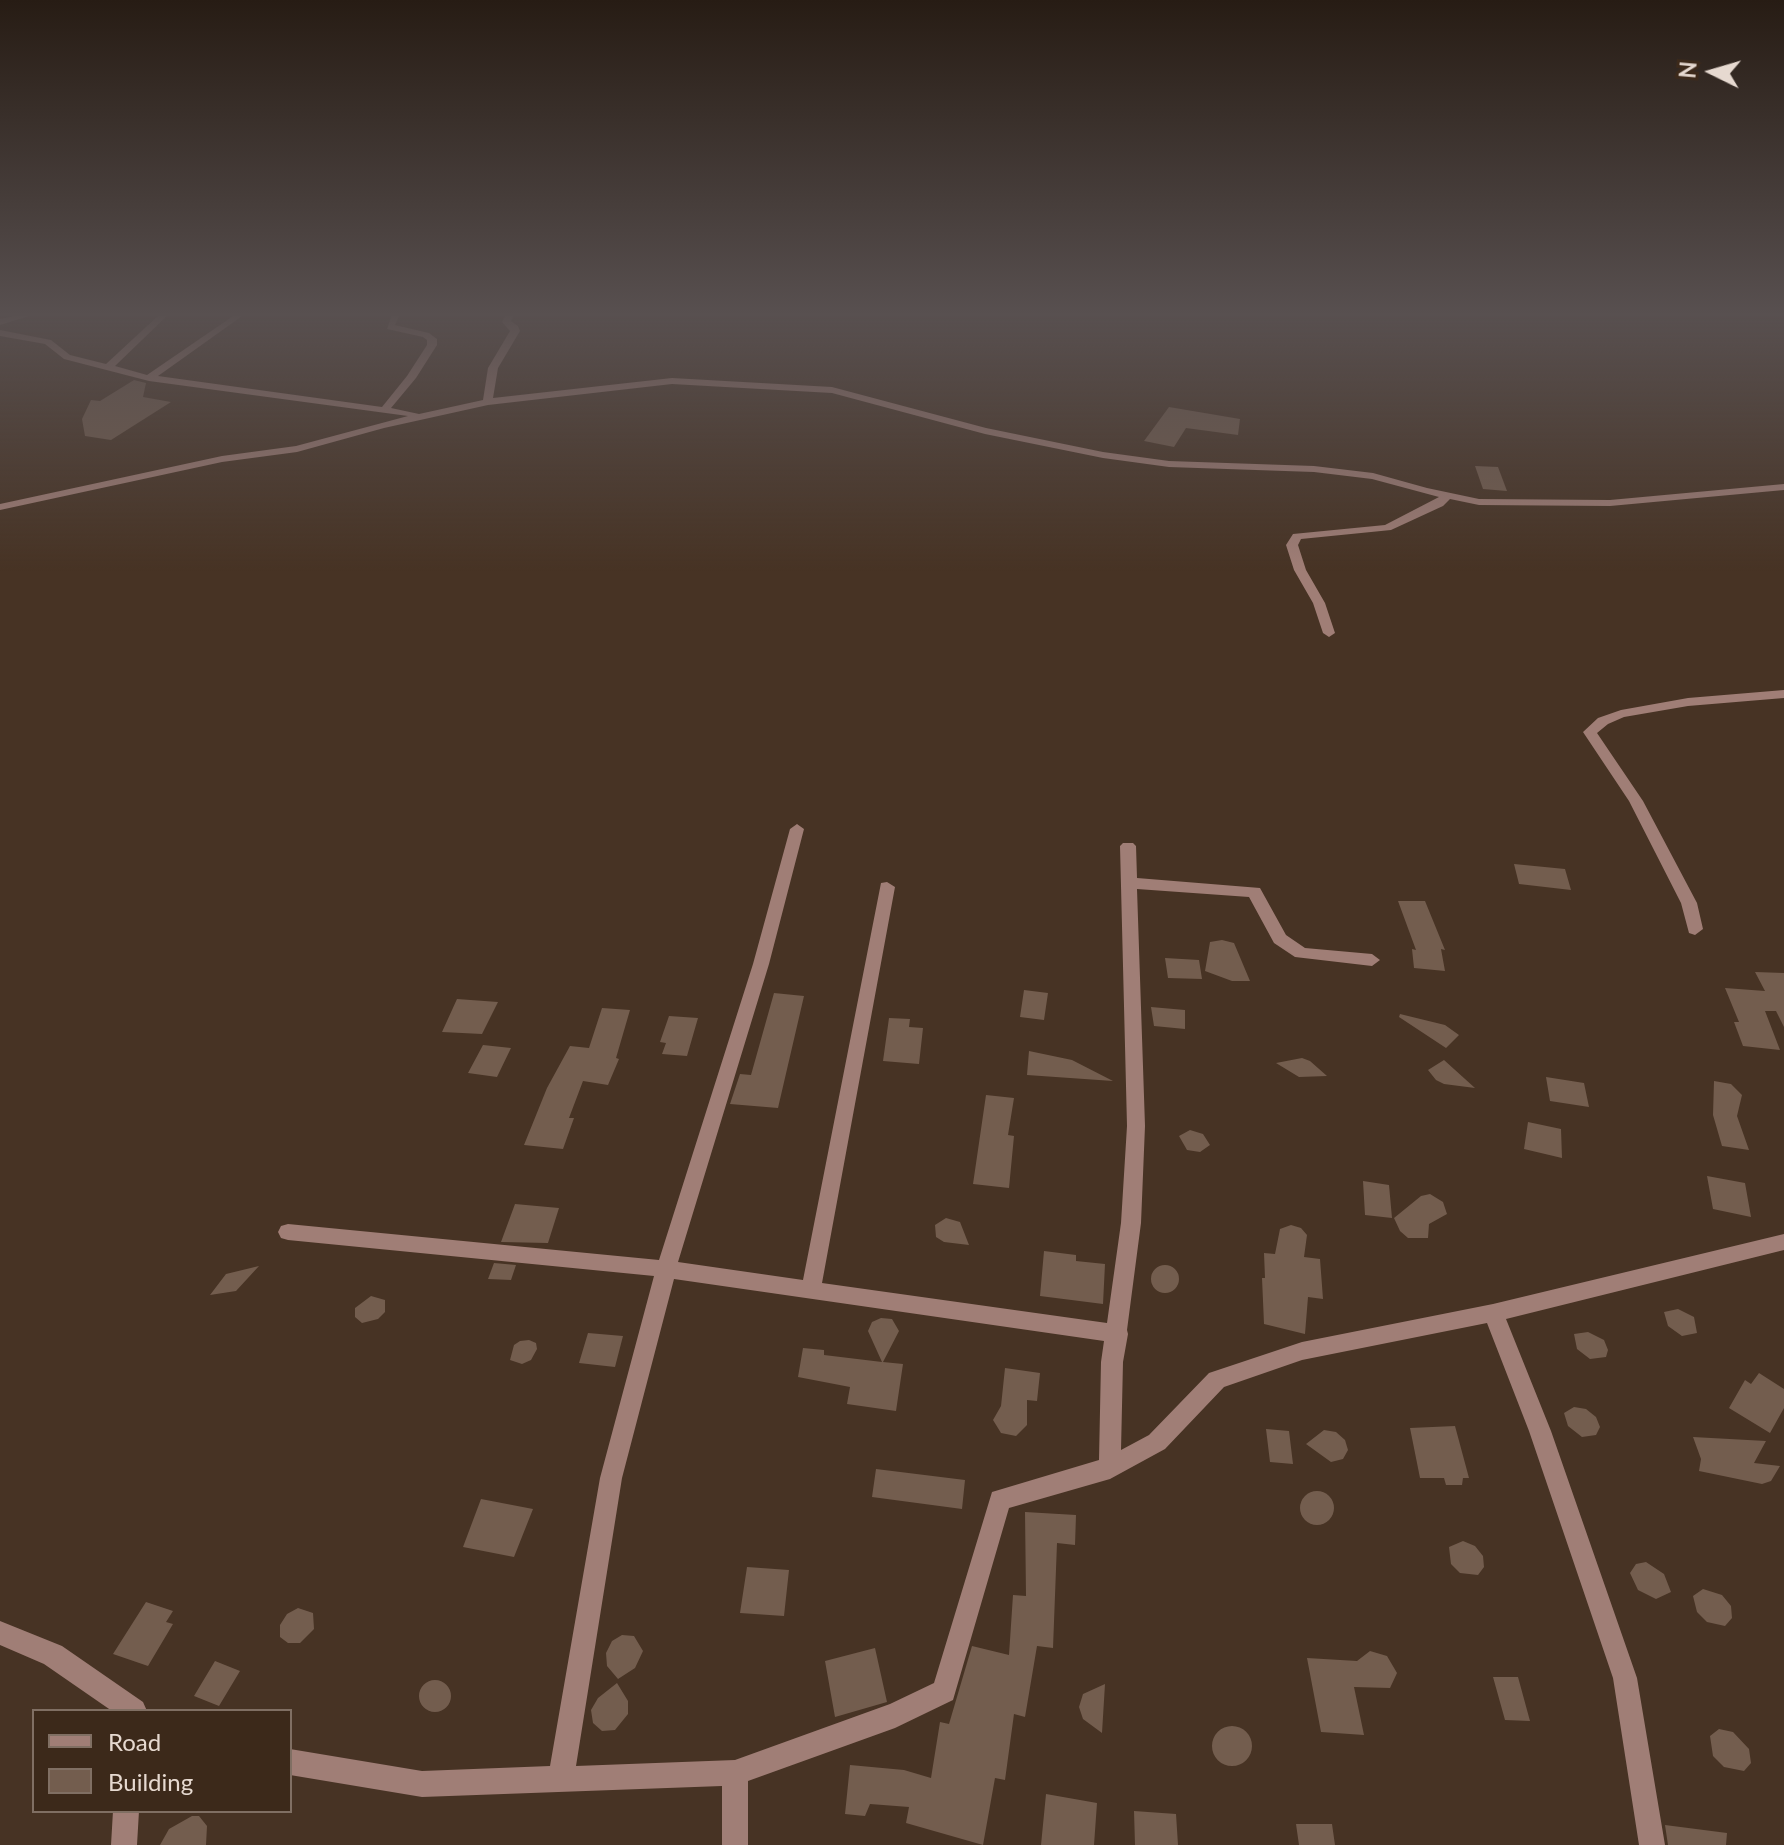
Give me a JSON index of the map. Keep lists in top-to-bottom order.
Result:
{
  "legend": ["Road", "Building"],
  "north": "left"
}
